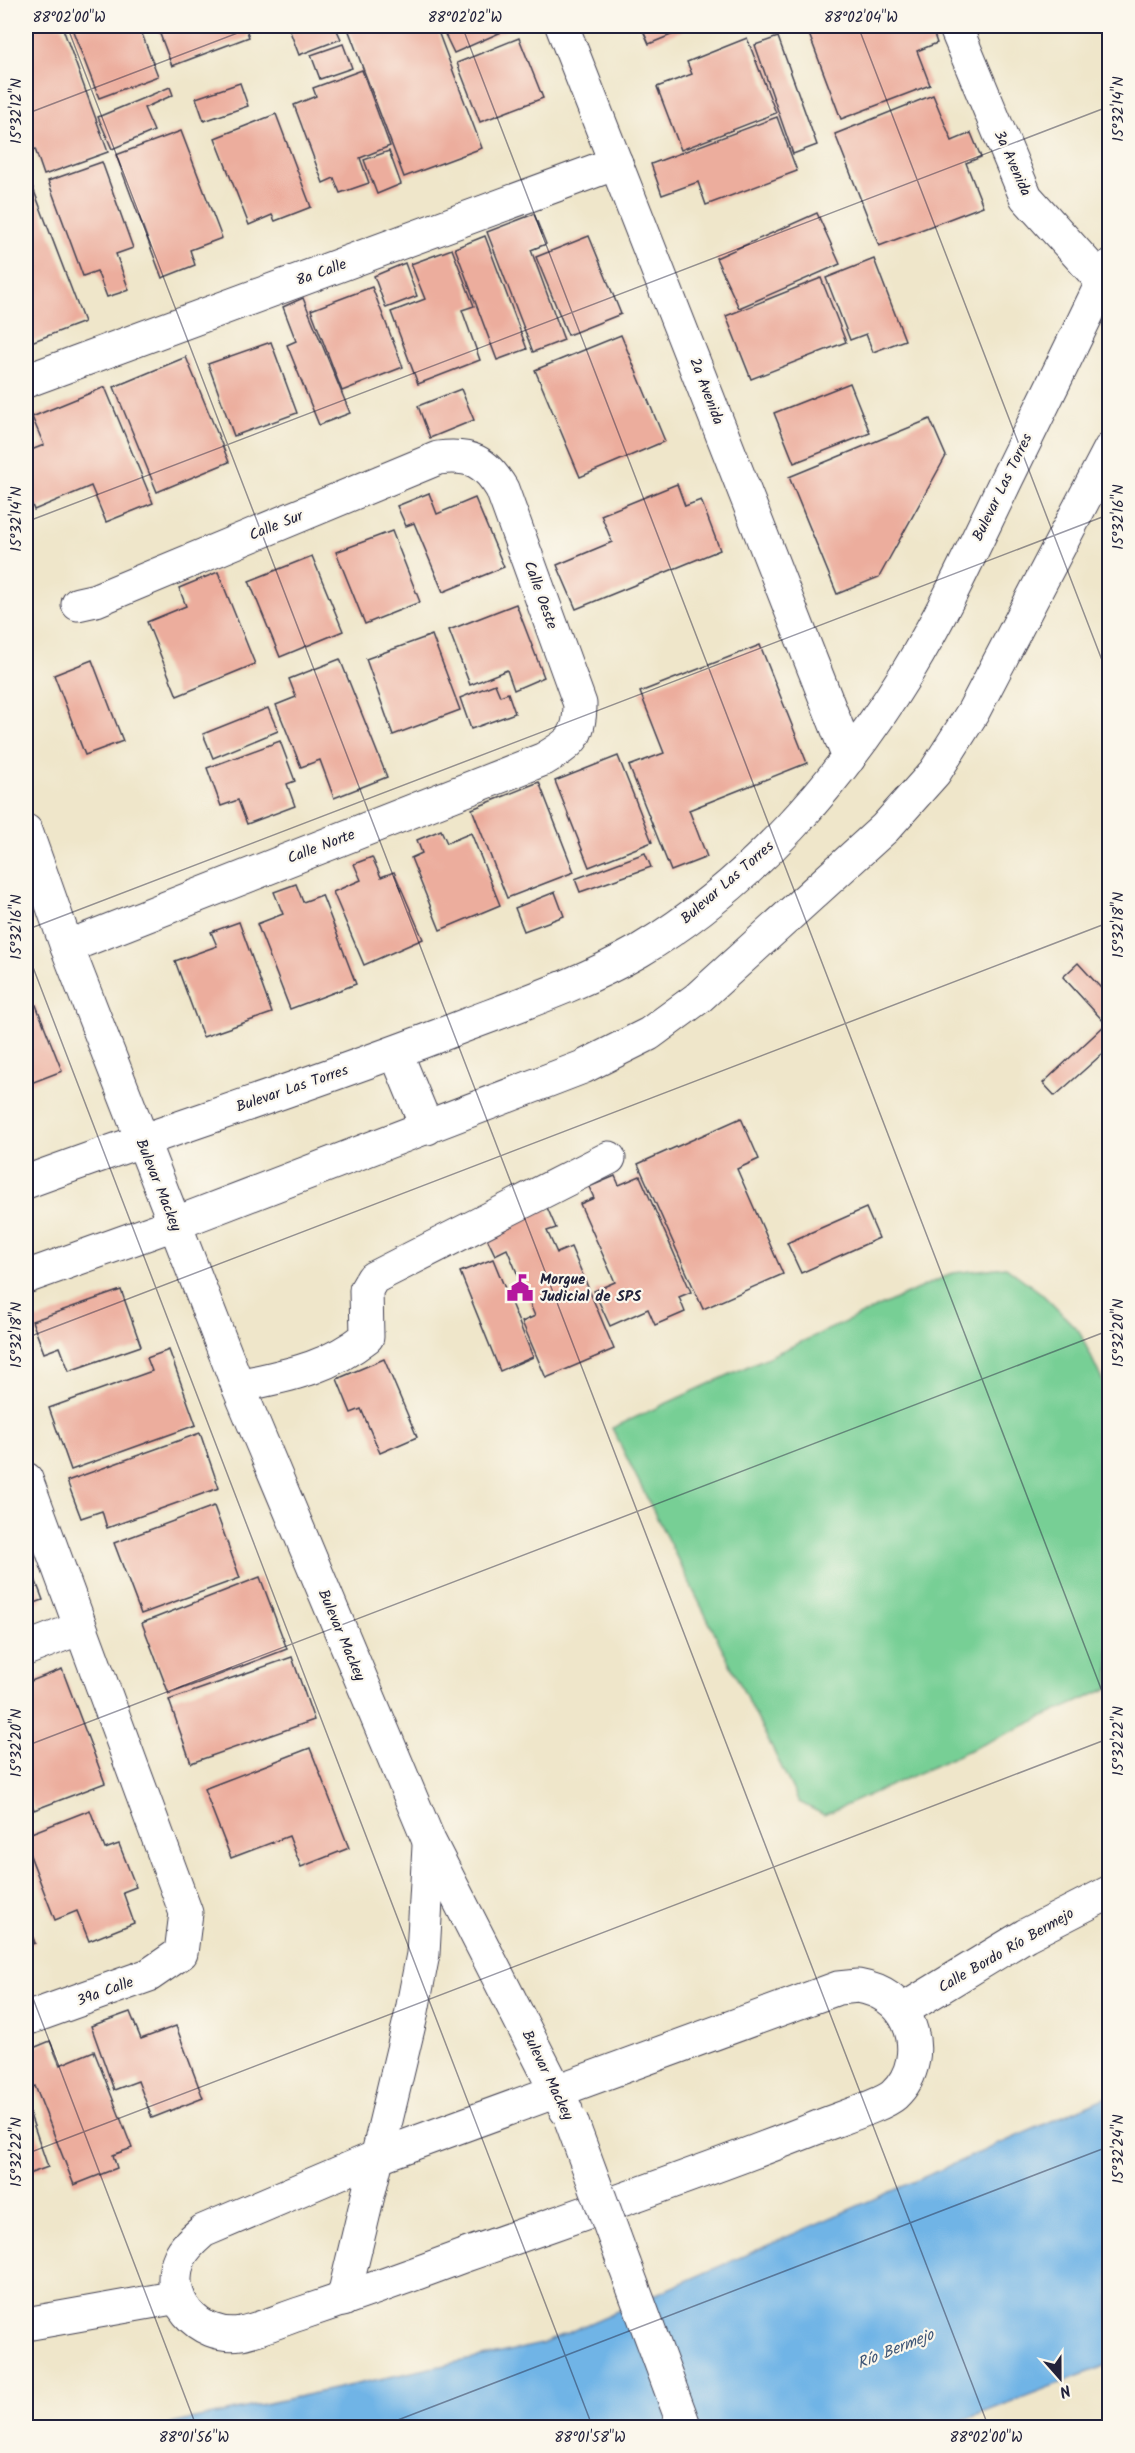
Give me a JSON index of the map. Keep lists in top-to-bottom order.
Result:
{
  "streets": {
    "street": [
      "3a Avenida",
      "8a Calle",
      "2a Avenida",
      "Bulevar Las Torres",
      "Calle Sur",
      "Calle Oeste",
      "Calle Norte",
      "Bulevar Mackey",
      "Calle Bordo Río Bermejo",
      "39a Calle"
    ]
  },
  "crossings": [
    ["3a Avenida", "Bulevar Las Torres"],
    ["8a Calle", "2a Avenida"],
    ["2a Avenida", "Bulevar Las Torres"],
    ["Bulevar Las Torres", "Bulevar Mackey"],
    ["Calle Sur", "Calle Oeste"],
    ["Calle Oeste", "Calle Norte"],
    ["Calle Norte", "Bulevar Mackey"]
  ],
  "water": ["Río Bermejo"],
  "places": {
    "public building": ["Morgue Judicial de SPS"]
  },
  "north": "bottom",
  "coordinates": [
    "88°02'00\"W",
    "88°02'02\"W",
    "88°02'04\"W",
    "15°32'14\"N",
    "15°32'12\"N",
    "15°32'16\"N",
    "15°32'18\"N",
    "15°32'20\"N",
    "15°32'22\"N",
    "15°32'24\"N",
    "88°01'56\"W",
    "88°01'58\"W"
  ]
}
